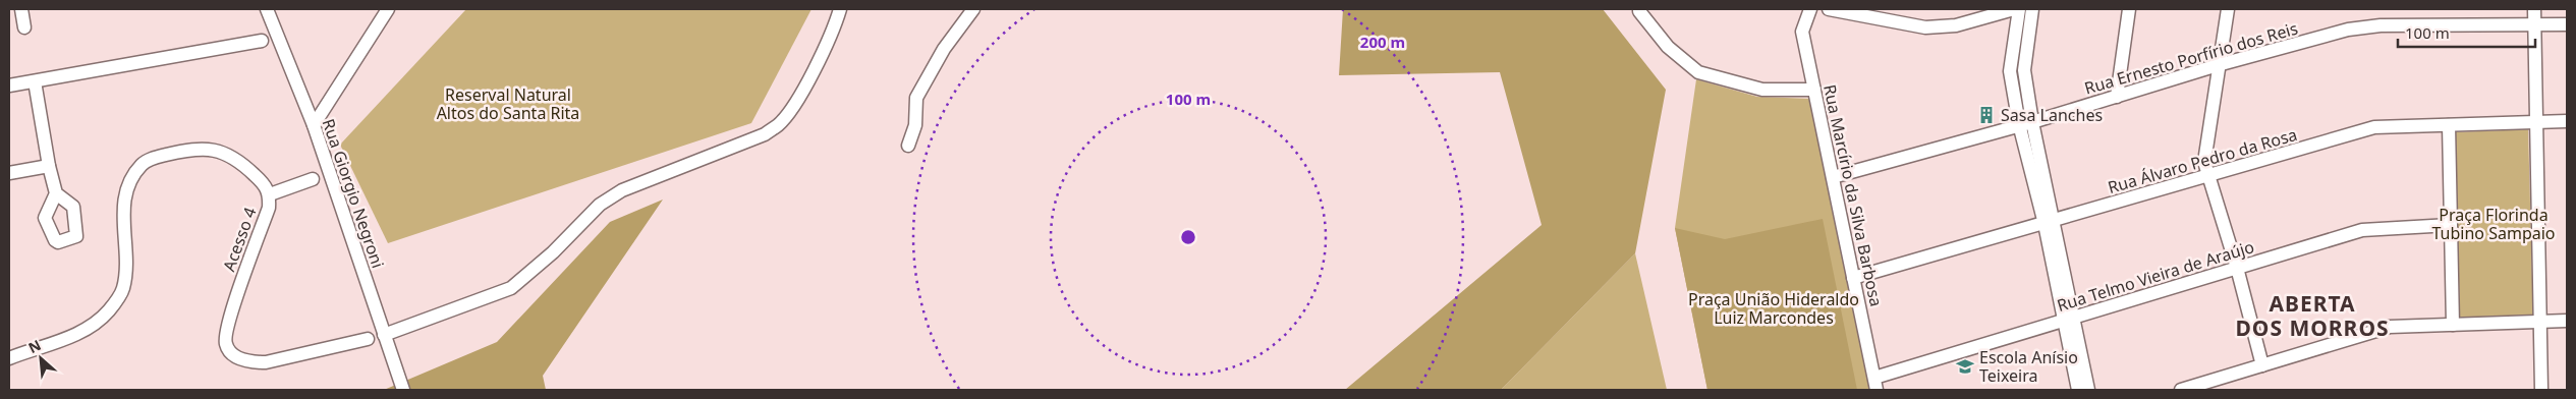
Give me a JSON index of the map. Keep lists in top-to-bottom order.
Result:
{
  "streets": {
    "street": [
      "Rua Ernesto Porfírio dos Reis",
      "Rua Álvaro Pedro da Rosa",
      "Rua Giorgio Negroni",
      "Rua Marcírio da Silva Barbosa",
      "Acesso 4",
      "Rua Telmo Vieira de Araújo"
    ]
  },
  "crossings": [
    ["Rua Ernesto Porfírio dos Reis", "Rua Marcírio da Silva Barbosa"],
    ["Rua Álvaro Pedro da Rosa", "Rua Marcírio da Silva Barbosa"],
    ["Rua Marcírio da Silva Barbosa", "Rua Telmo Vieira de Araújo"]
  ],
  "districts": ["ABERTA DOS MORROS"],
  "parks": ["Reserval Natural Altos do Santa Rita", "Praça Florinda Tubino Sampaio", "Praça União Hideraldo Luiz Marcondes"],
  "places": {
    "building": ["Sasa Lanches"],
    "school or university": ["Escola Anísio Teixeira"]
  },
  "scale_bar": "100 m",
  "north": "top left",
  "rings": ["200 m", "100 m"]
}
